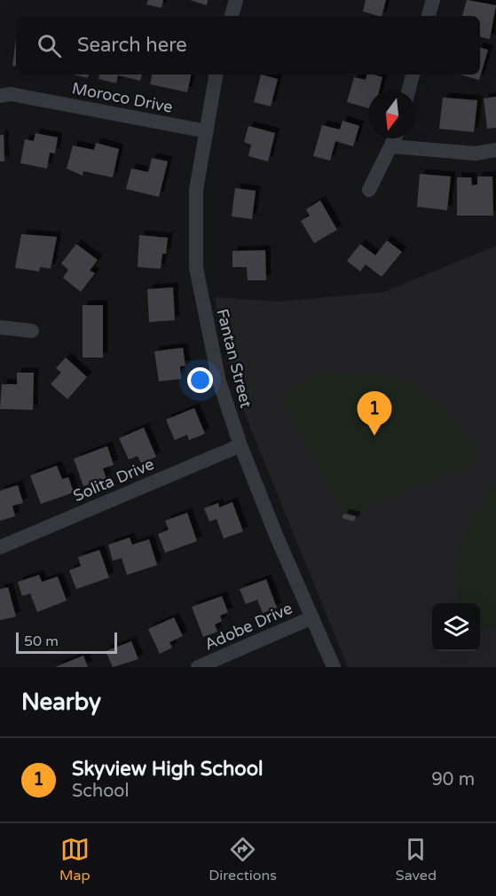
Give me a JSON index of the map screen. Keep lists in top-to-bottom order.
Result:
{
  "streets": {
    "street": [
      "Moroco Drive",
      "Fantan Street",
      "Solita Drive",
      "Adobe Drive"
    ]
  },
  "crossings": [
    ["Moroco Drive", "Fantan Street"],
    ["Fantan Street", "Solita Drive"],
    ["Fantan Street", "Adobe Drive"]
  ],
  "scale_bar": "50 m",
  "north": "bottom",
  "page": {
    "search": "Search here",
    "pins": "1",
    "scale": "50 m",
    "heading": "Nearby",
    "list": [
      {
        "mark": "1",
        "name": "Skyview High School",
        "note": "School",
        "value": "90 m"
      }
    ],
    "nav": ["Map", "Directions", "Saved"]
  }
}
